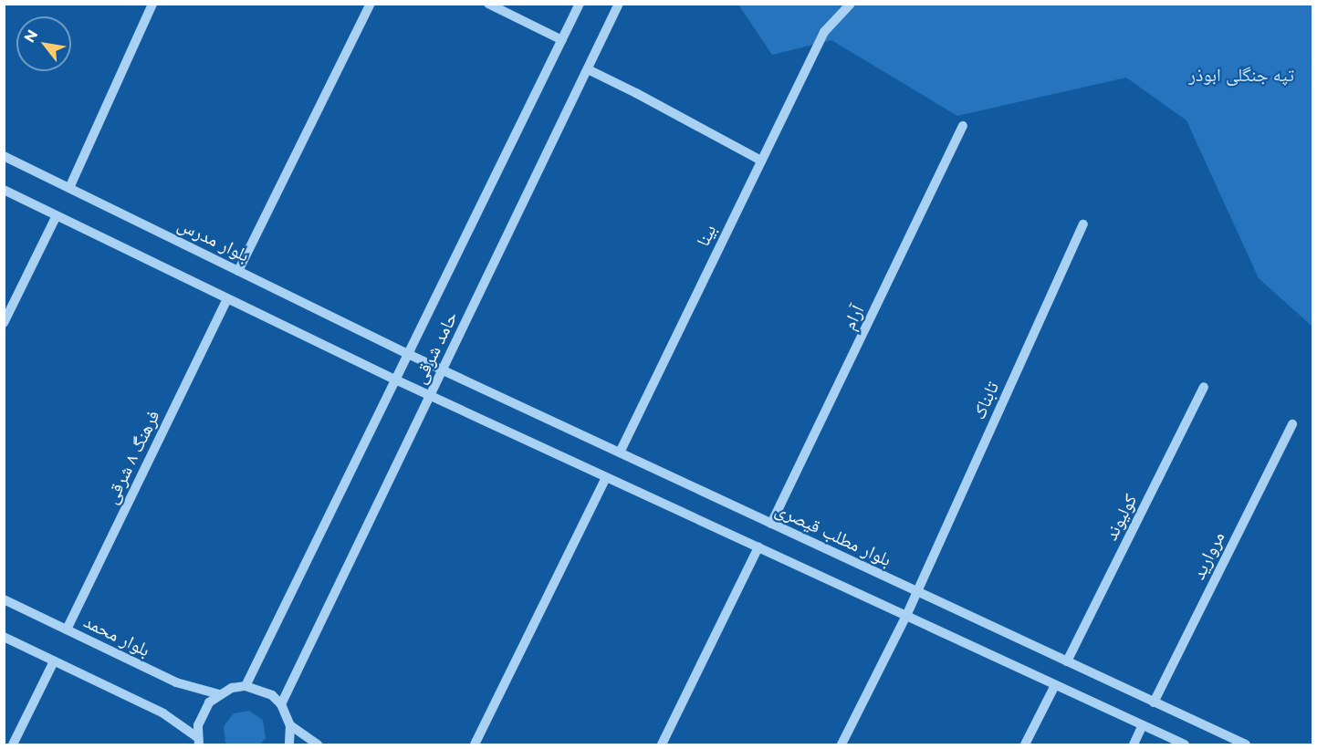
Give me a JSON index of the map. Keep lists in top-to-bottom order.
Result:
{
  "streets": {
    "street": [
      "بینا",
      "بلوار مدرس",
      "آرام",
      "حامد شرقی",
      "تابناک",
      "فرهنگ ۸ شرقی",
      "کولیوند",
      "بلوار مطلب قیصری",
      "مروارید",
      "بلوار محمد"
    ]
  },
  "crossings": [
    ["بینا", "بلوار مطلب قیصری"],
    ["بلوار مدرس", "حامد شرقی"],
    ["بلوار مدرس", "بلوار مطلب قیصری"],
    ["آرام", "بلوار مطلب قیصری"],
    ["حامد شرقی", "بلوار مطلب قیصری"],
    ["تابناک", "بلوار مطلب قیصری"],
    ["فرهنگ ۸ شرقی", "بلوار محمد"],
    ["کولیوند", "بلوار مطلب قیصری"],
    ["بلوار مطلب قیصری", "مروارید"]
  ],
  "parks": ["تپه جنگلی ابوذر"],
  "north": "top left"
}
